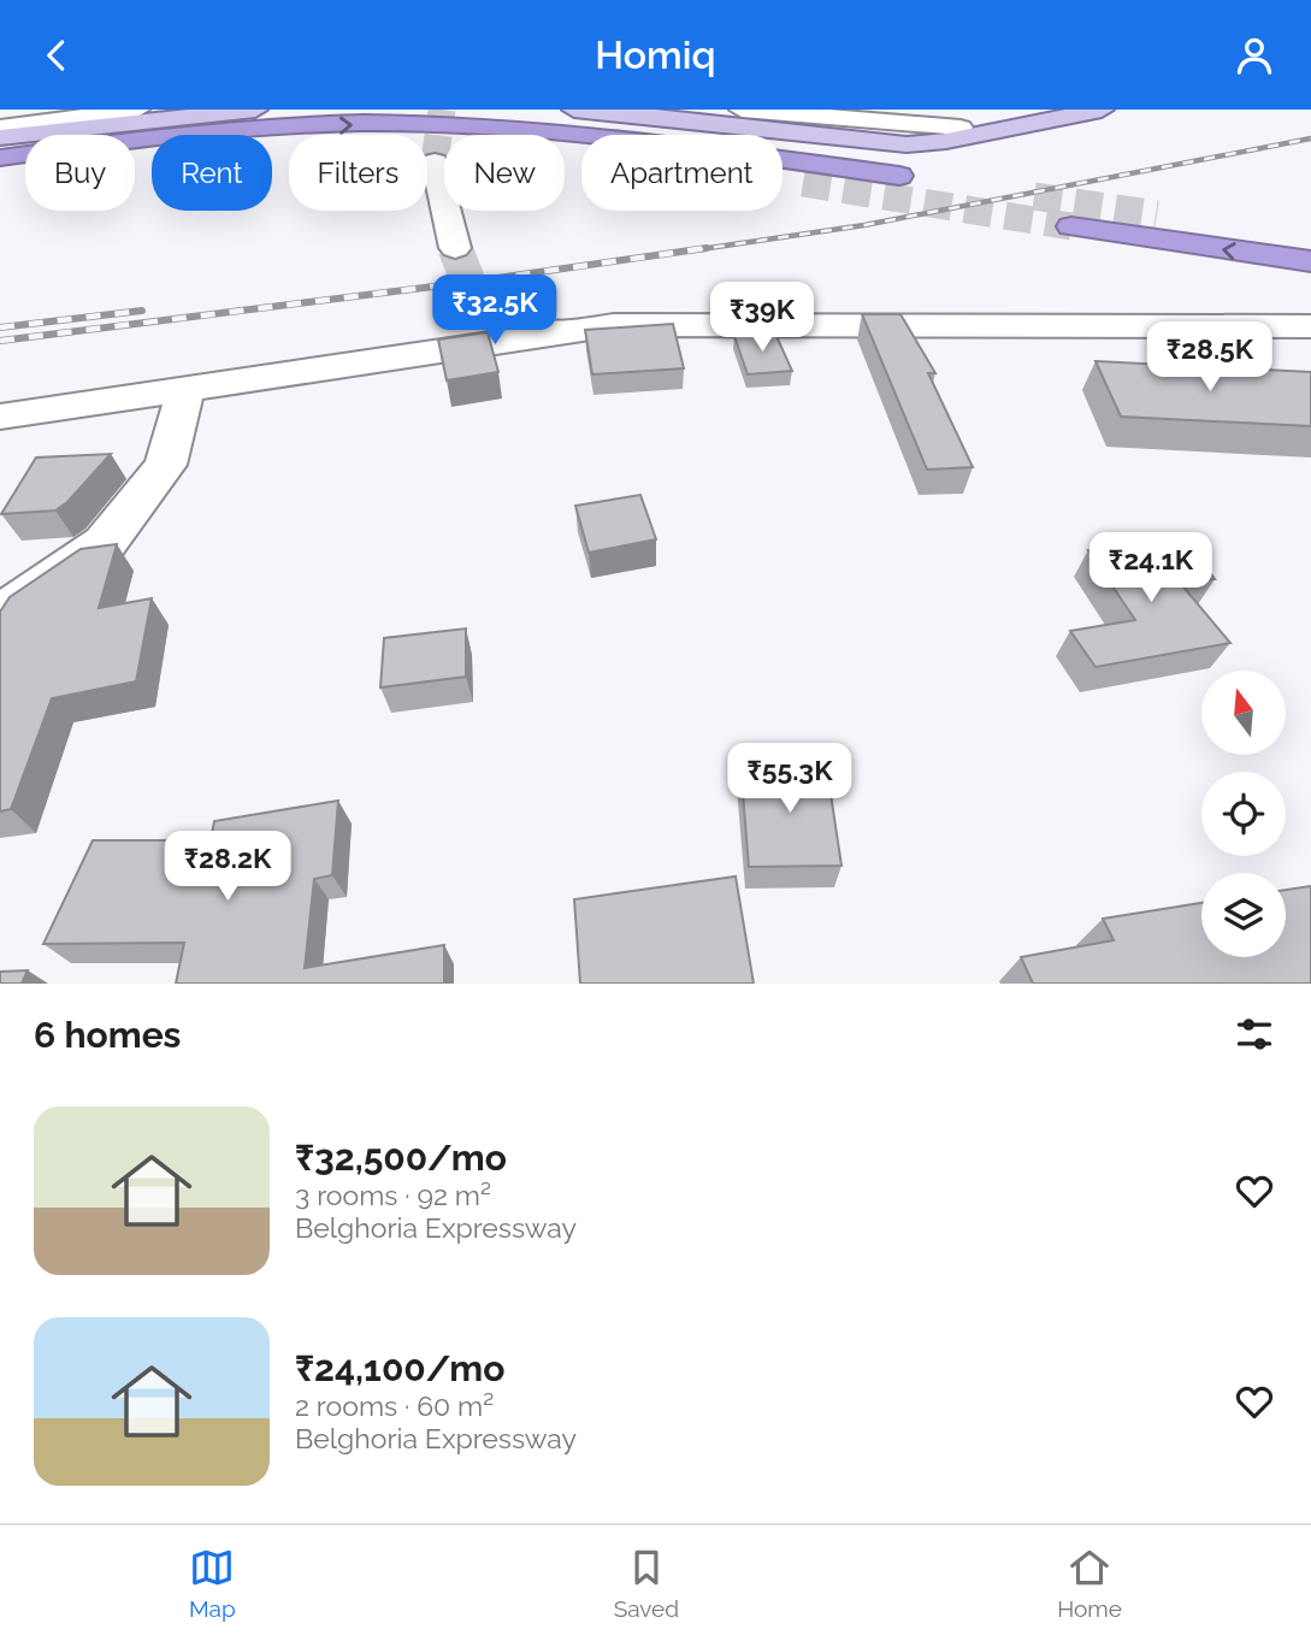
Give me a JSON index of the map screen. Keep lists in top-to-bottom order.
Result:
{
  "north": "top",
  "page": {
    "header": "Homiq",
    "chip": [
      "Buy",
      "Rent",
      "Filters",
      "New",
      "Apartment"
    ],
    "price": [
      "₹32.5K",
      "₹39K",
      "₹28.5K",
      "₹24.1K",
      "₹55.3K",
      "₹28.2K"
    ],
    "heading": "6 homes",
    "list": [
      {
        "name": "₹32,500/mo",
        "note": "3 rooms · 92 m² · Belghoria Expressway"
      },
      {
        "name": "₹24,100/mo",
        "note": "2 rooms · 60 m² · Belghoria Expressway"
      }
    ],
    "tabs": ["Map", "Saved", "Home"]
  }
}
